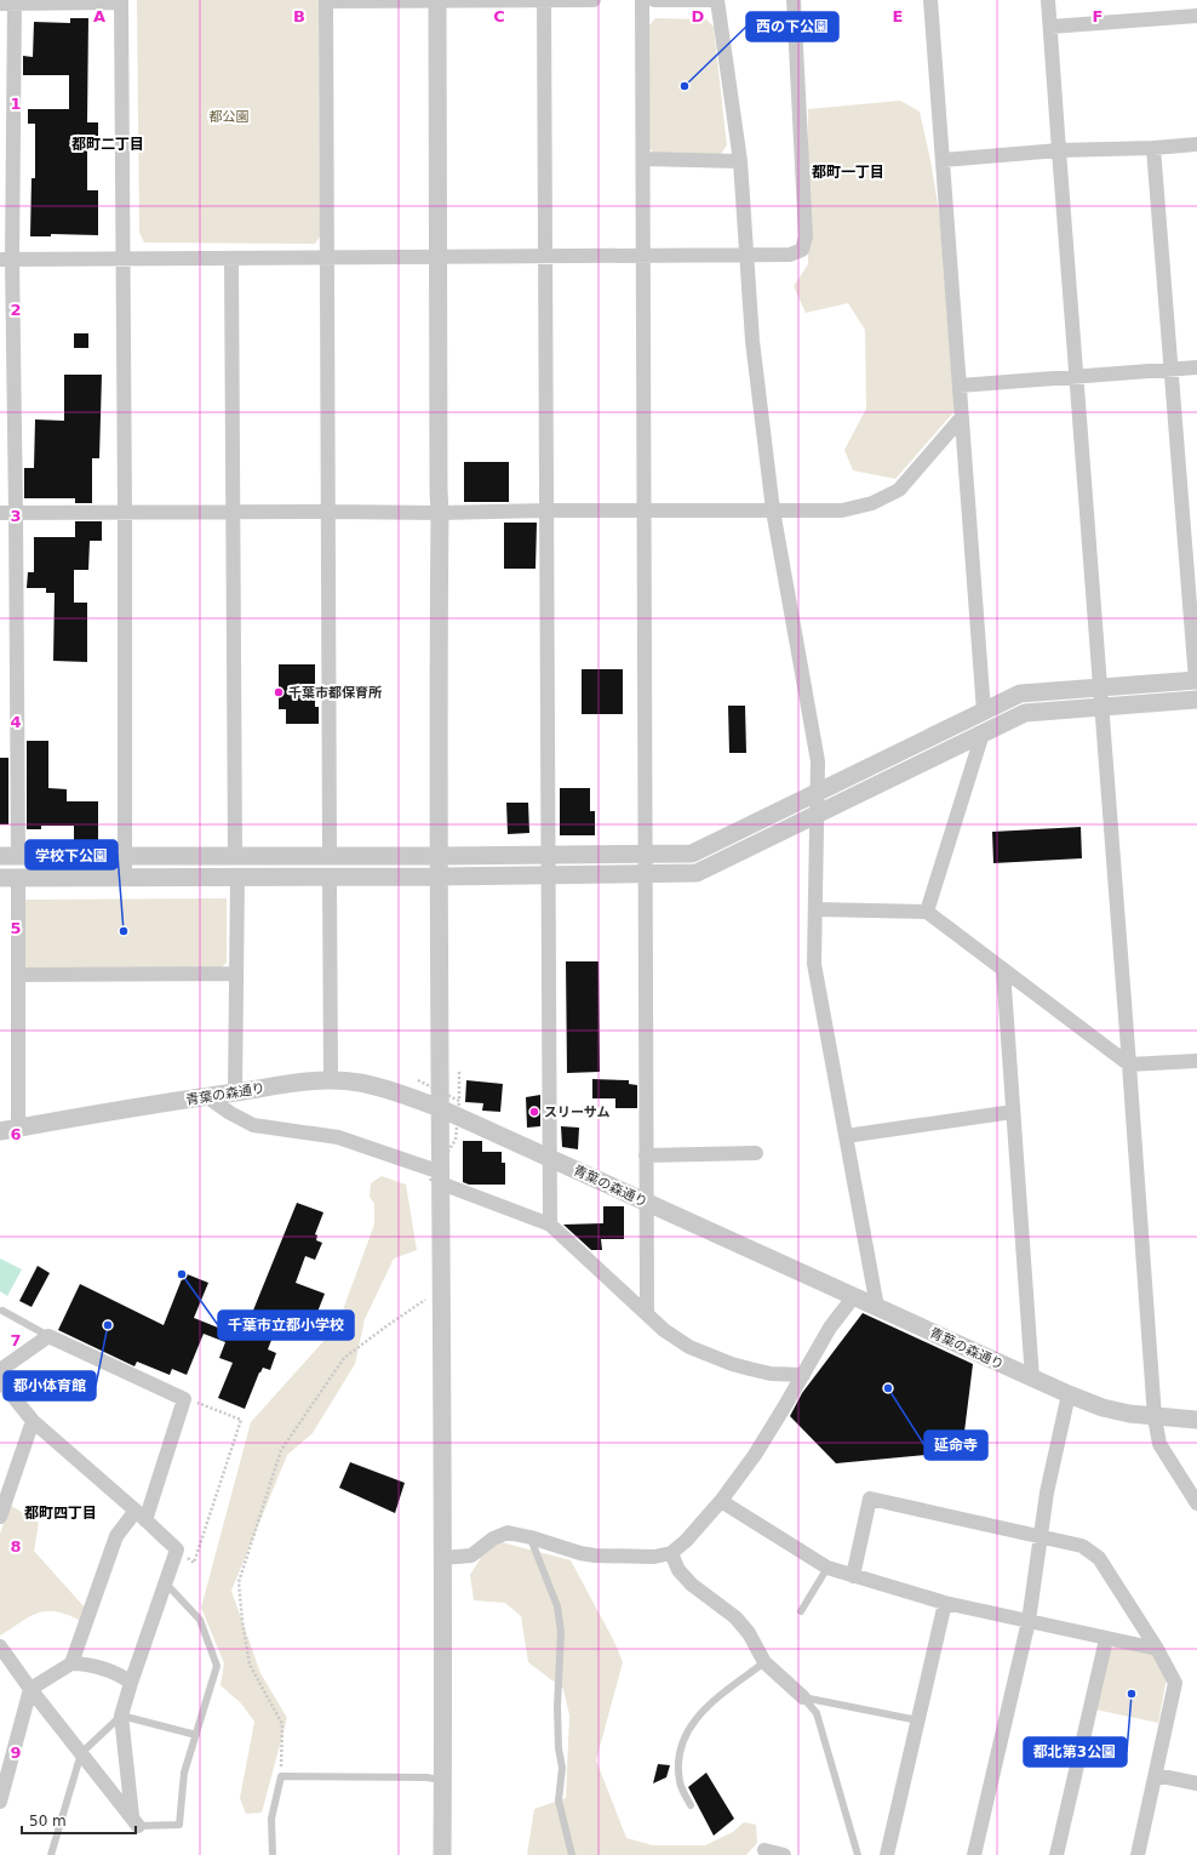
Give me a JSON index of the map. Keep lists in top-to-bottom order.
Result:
{
  "streets": {
    "street": ["青葉の森通り"]
  },
  "districts": ["都町二丁目", "都町一丁目", "都町四丁目"],
  "parks": ["都公園"],
  "places": [
    "西の下公園",
    "千葉市都保育所",
    "学校下公園",
    "スリーサム",
    "千葉市立都小学校",
    "都小体育館",
    "延命寺",
    "都北第3公園"
  ],
  "scale_bar": "50 m",
  "grid": {
    "columns": [
      "A",
      "B",
      "C",
      "D",
      "E",
      "F"
    ],
    "rows": [
      "1",
      "2",
      "3",
      "4",
      "5",
      "6",
      "7",
      "8",
      "9"
    ]
  }
}
